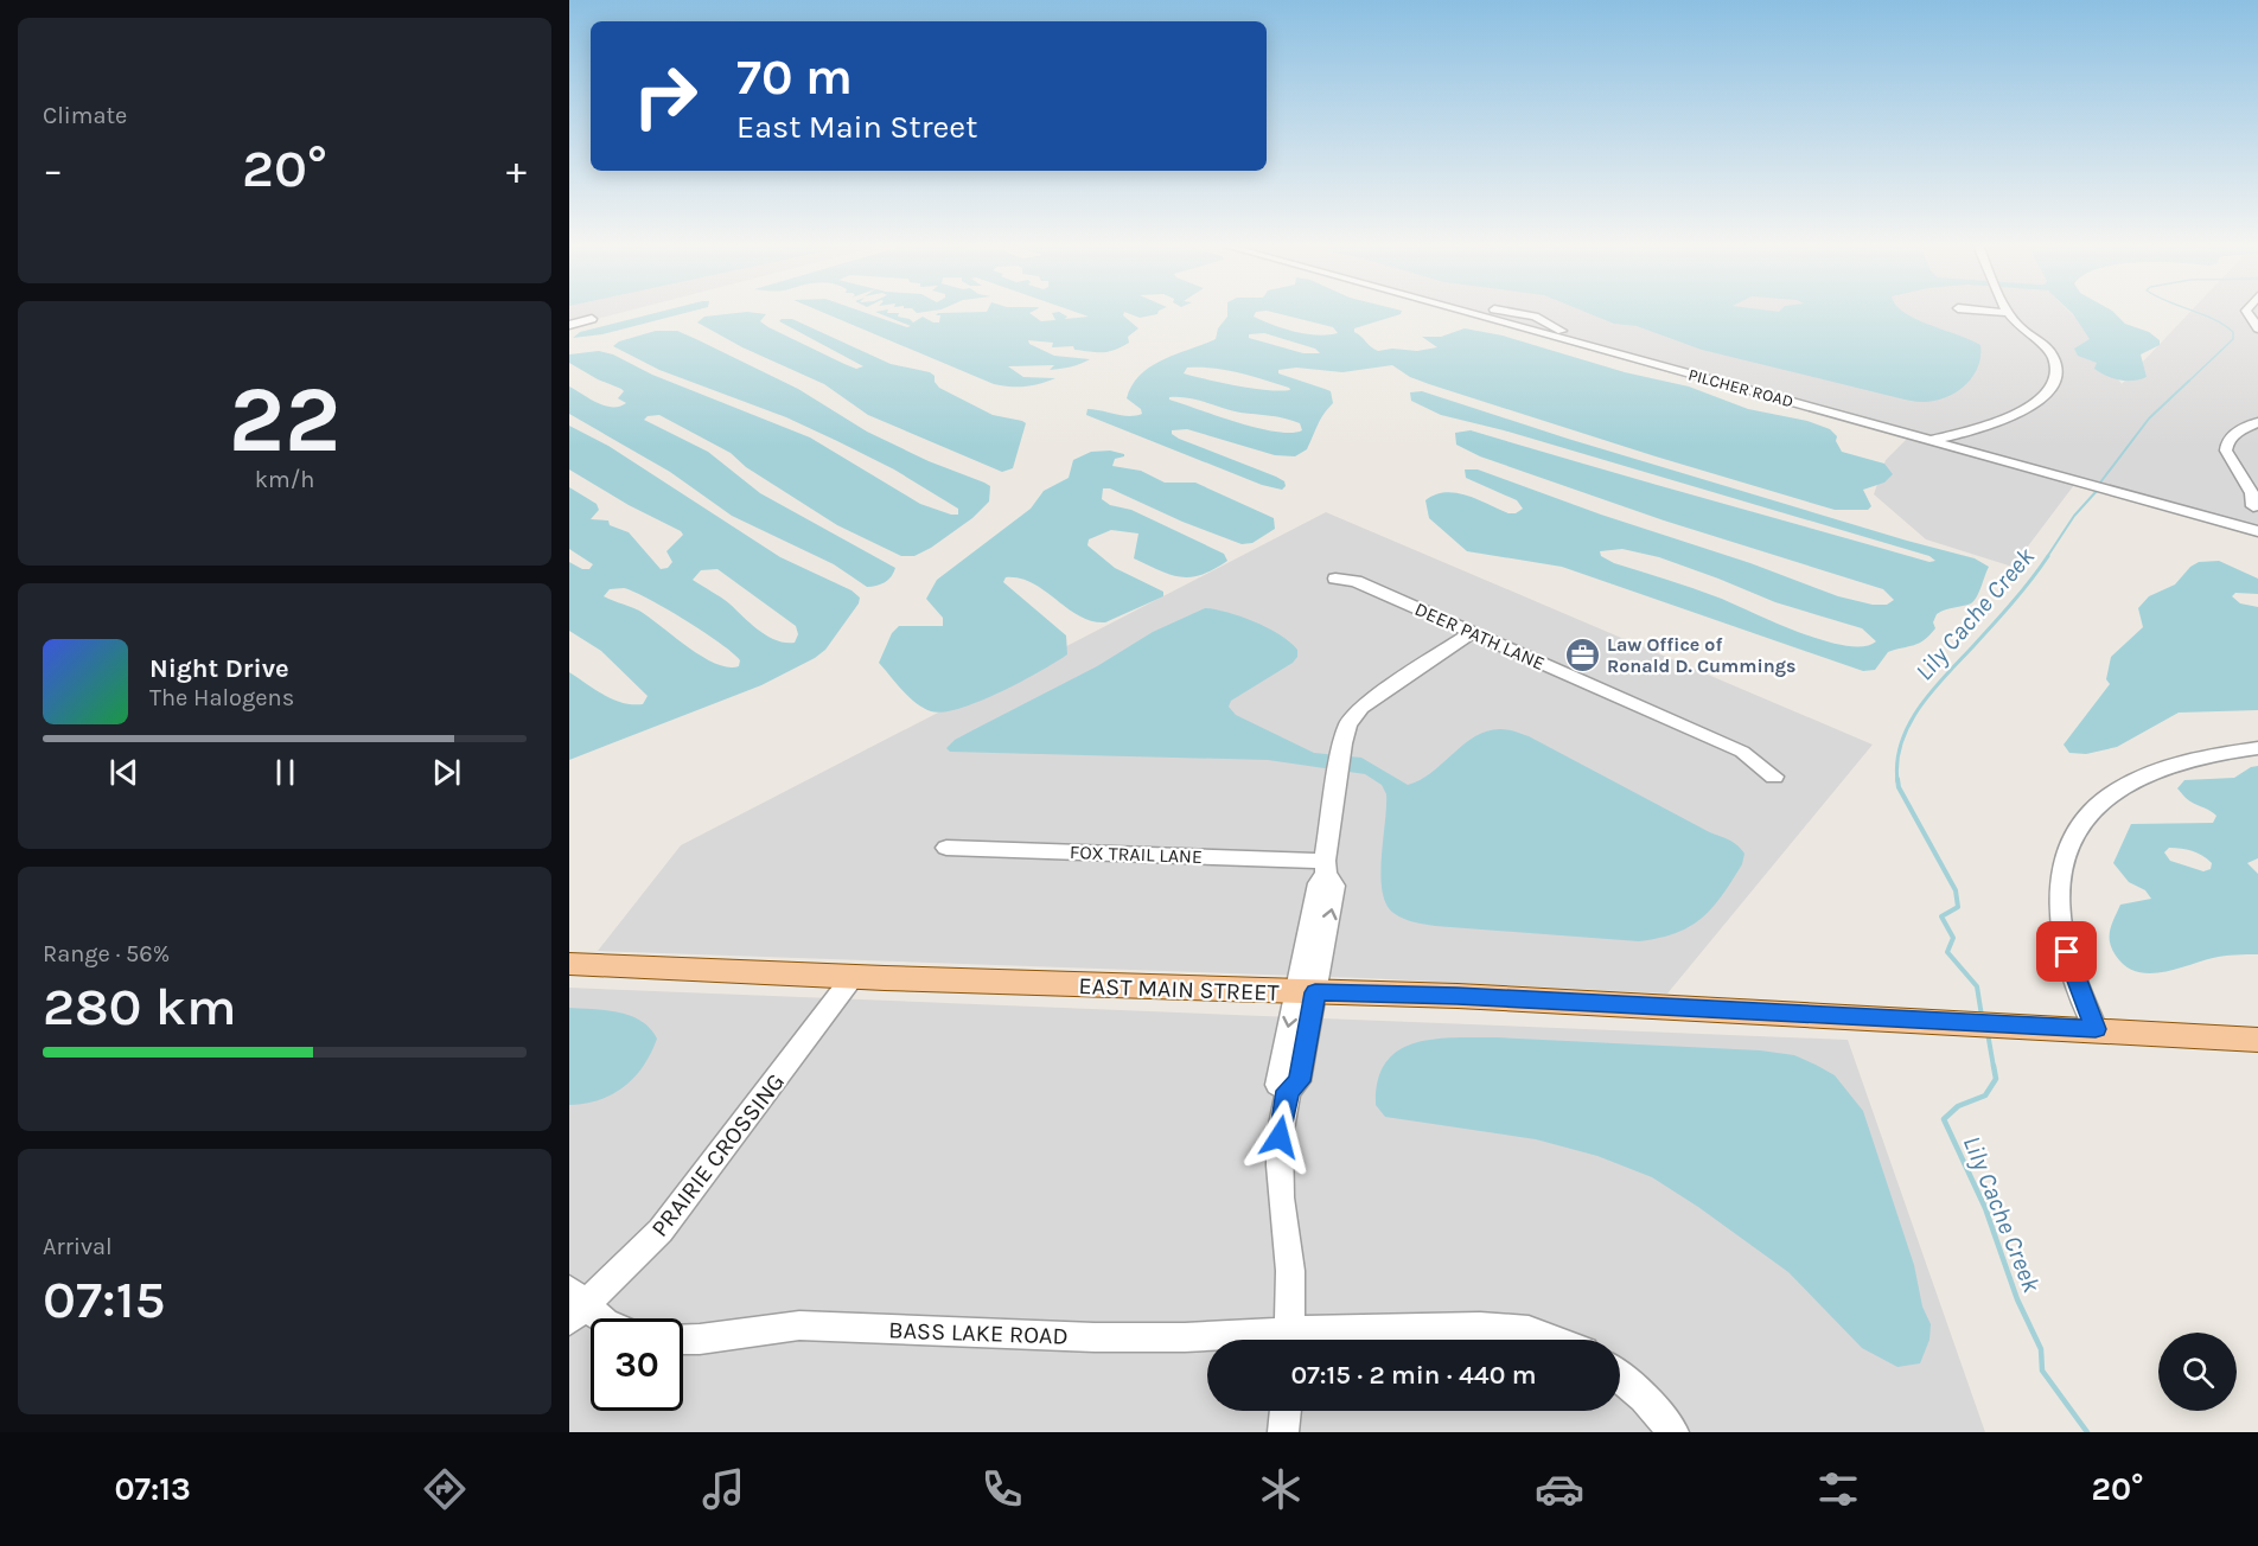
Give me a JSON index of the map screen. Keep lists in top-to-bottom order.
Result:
{
  "streets": {
    "main road": ["EAST MAIN STREET"],
    "street": [
      "PILCHER ROAD",
      "DEER PATH LANE",
      "FOX TRAIL LANE",
      "PRAIRIE CROSSING",
      "BASS LAKE ROAD"
    ]
  },
  "crossings": [
    ["EAST MAIN STREET", "PRAIRIE CROSSING"]
  ],
  "water": ["Lily Cache Creek"],
  "places": {
    "office": ["Law Office of Ronald D. Cummings"]
  },
  "page": {
    "tile": [
      "Climate",
      ["22", "km/h"],
      ["Range · 56%", "280 km"],
      ["Arrival", "07:15"]
    ],
    "turn": ["70 m", "East Main Street"],
    "heat": ["−", "20°", "+"],
    "song": ["Night Drive", "The Halogens"],
    "limit": "30",
    "trip": "07:15 · 2 min · 440 m",
    "tabs": ["07:13", "20°"]
  }
}
